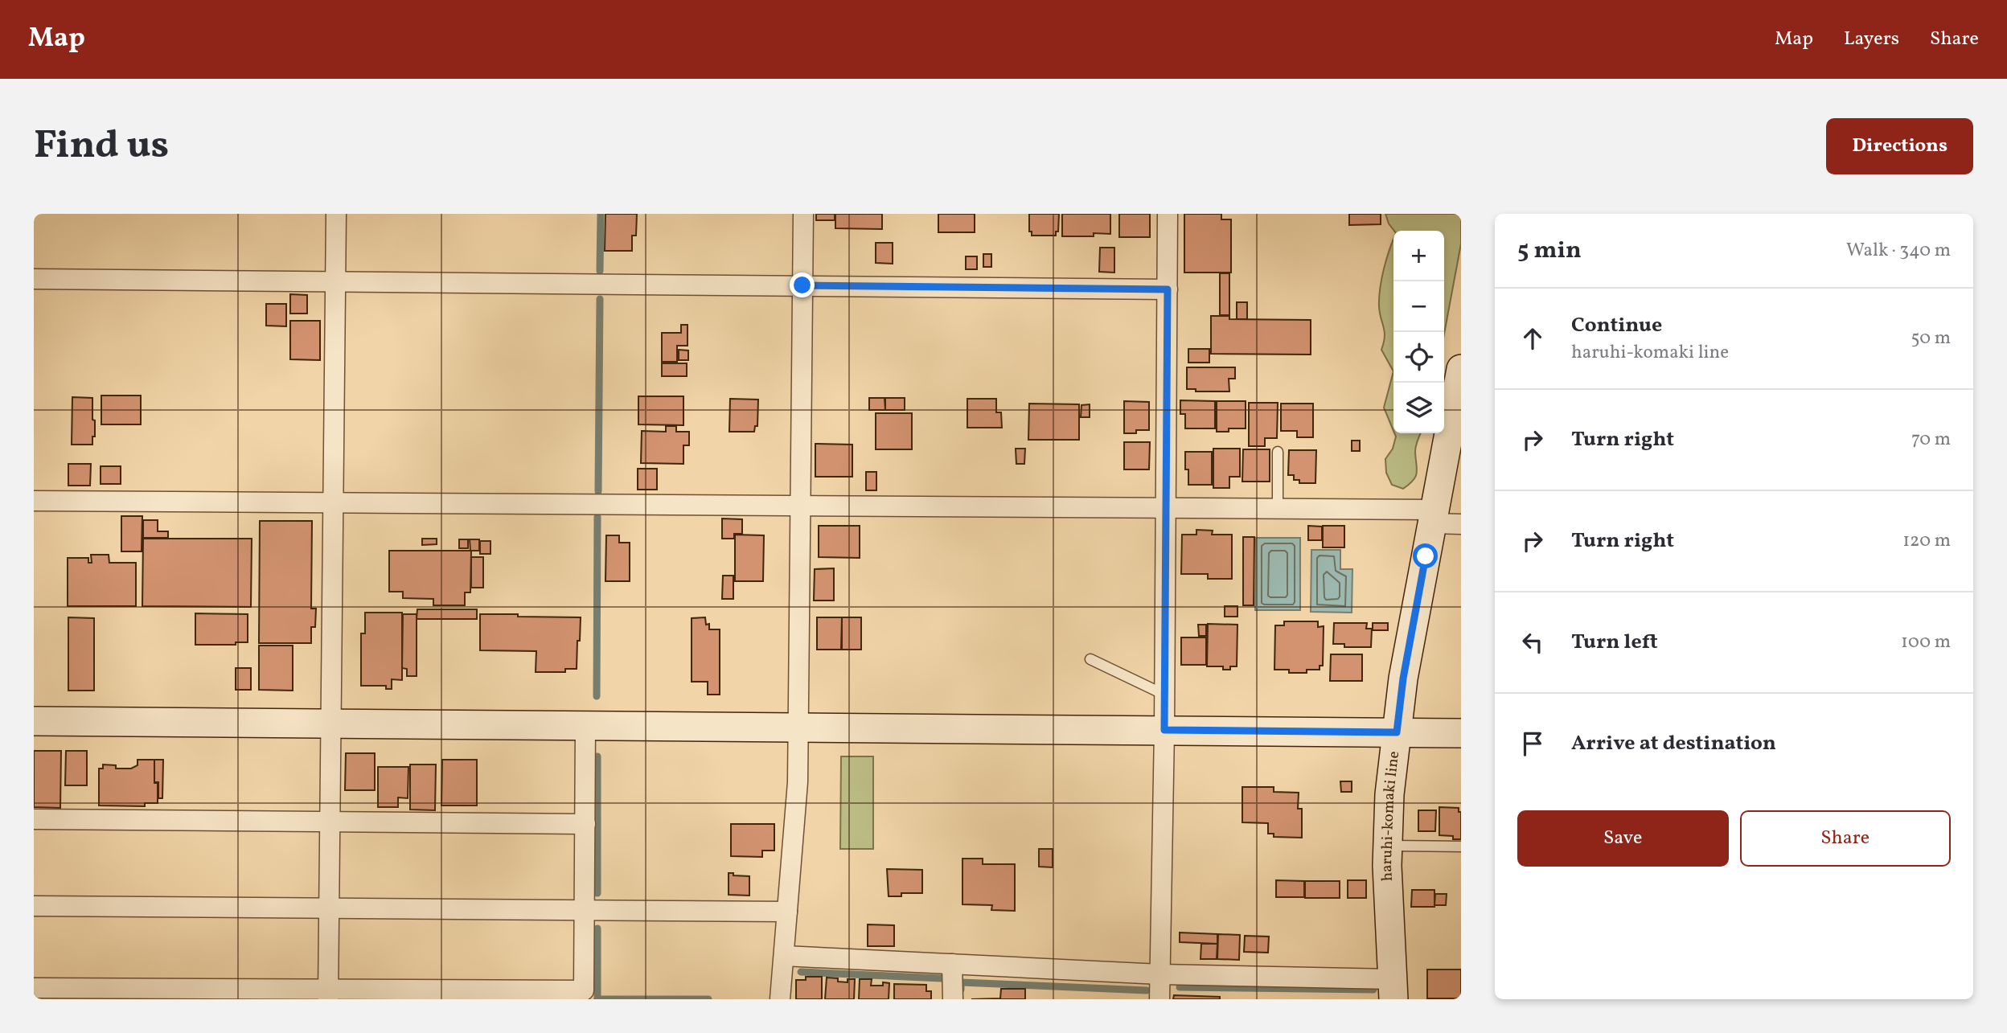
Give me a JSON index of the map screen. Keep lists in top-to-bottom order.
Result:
{
  "streets": {
    "street": ["haruhi-komaki line"]
  },
  "page": {
    "header": "Map",
    "nav": ["Map", "Layers", "Share"],
    "buttons": [
      "Directions",
      ["Save", "Share"]
    ],
    "title": "Find us",
    "heading": ["5 min", "Walk · 340 m"],
    "map_buttons": ["+", "−"],
    "list": [
      ["Continue", "haruhi-komaki line", "50 m"],
      ["Turn right", "70 m"],
      ["Turn right", "120 m"],
      ["Turn left", "100 m"],
      "Arrive at destination"
    ]
  }
}
